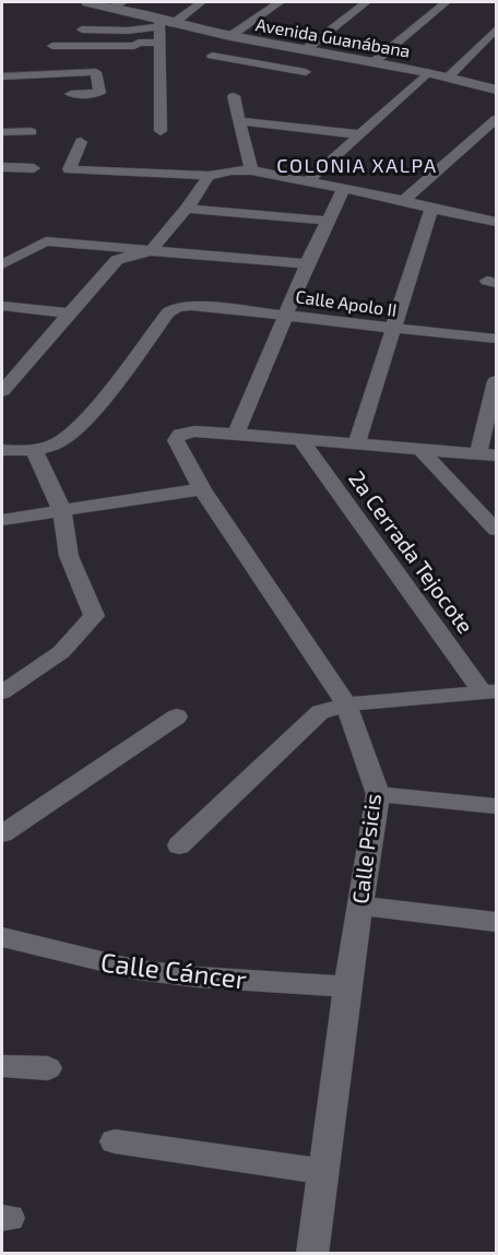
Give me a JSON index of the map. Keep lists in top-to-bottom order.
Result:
{
  "streets": {
    "street": [
      "Avenida Guanábana",
      "Calle Apolo II",
      "2a Cerrada Tejocote",
      "Calle Psicis",
      "Calle Cáncer"
    ]
  },
  "crossings": [
    ["Calle Psicis", "Calle Cáncer"]
  ],
  "districts": ["COLONIA XALPA"]
}
